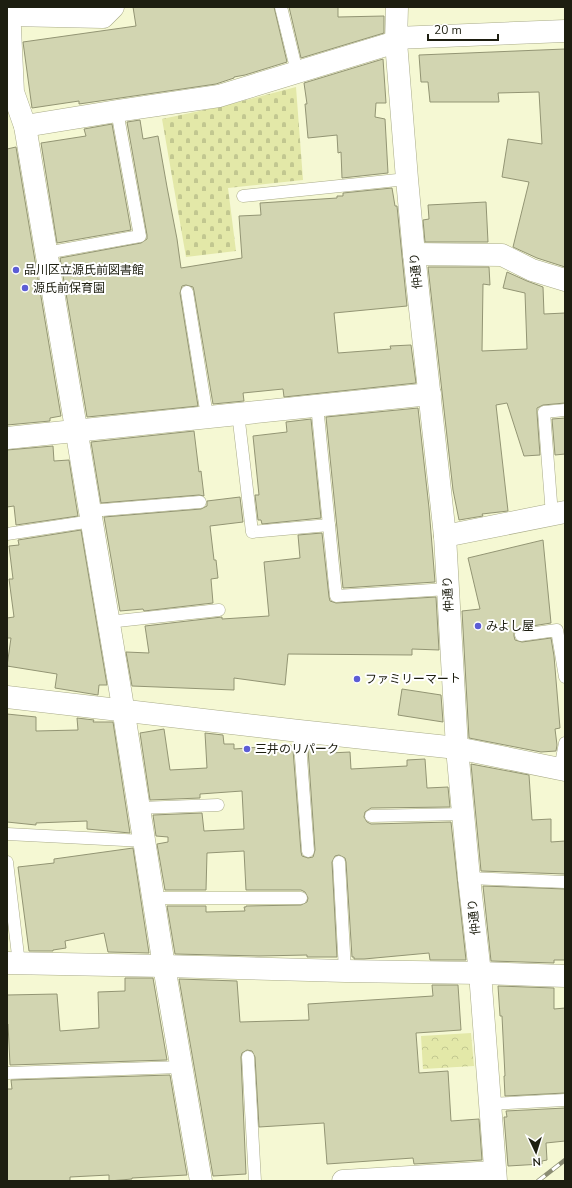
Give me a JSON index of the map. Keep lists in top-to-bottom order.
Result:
{
  "streets": {
    "street": ["仲通り"]
  },
  "places": [
    "品川区立源氏前図書館",
    "源氏前保育園",
    "みよし屋",
    "ファミリーマート",
    "三井のリパーク"
  ],
  "scale_bar": "20 m",
  "north": "bottom"
}
